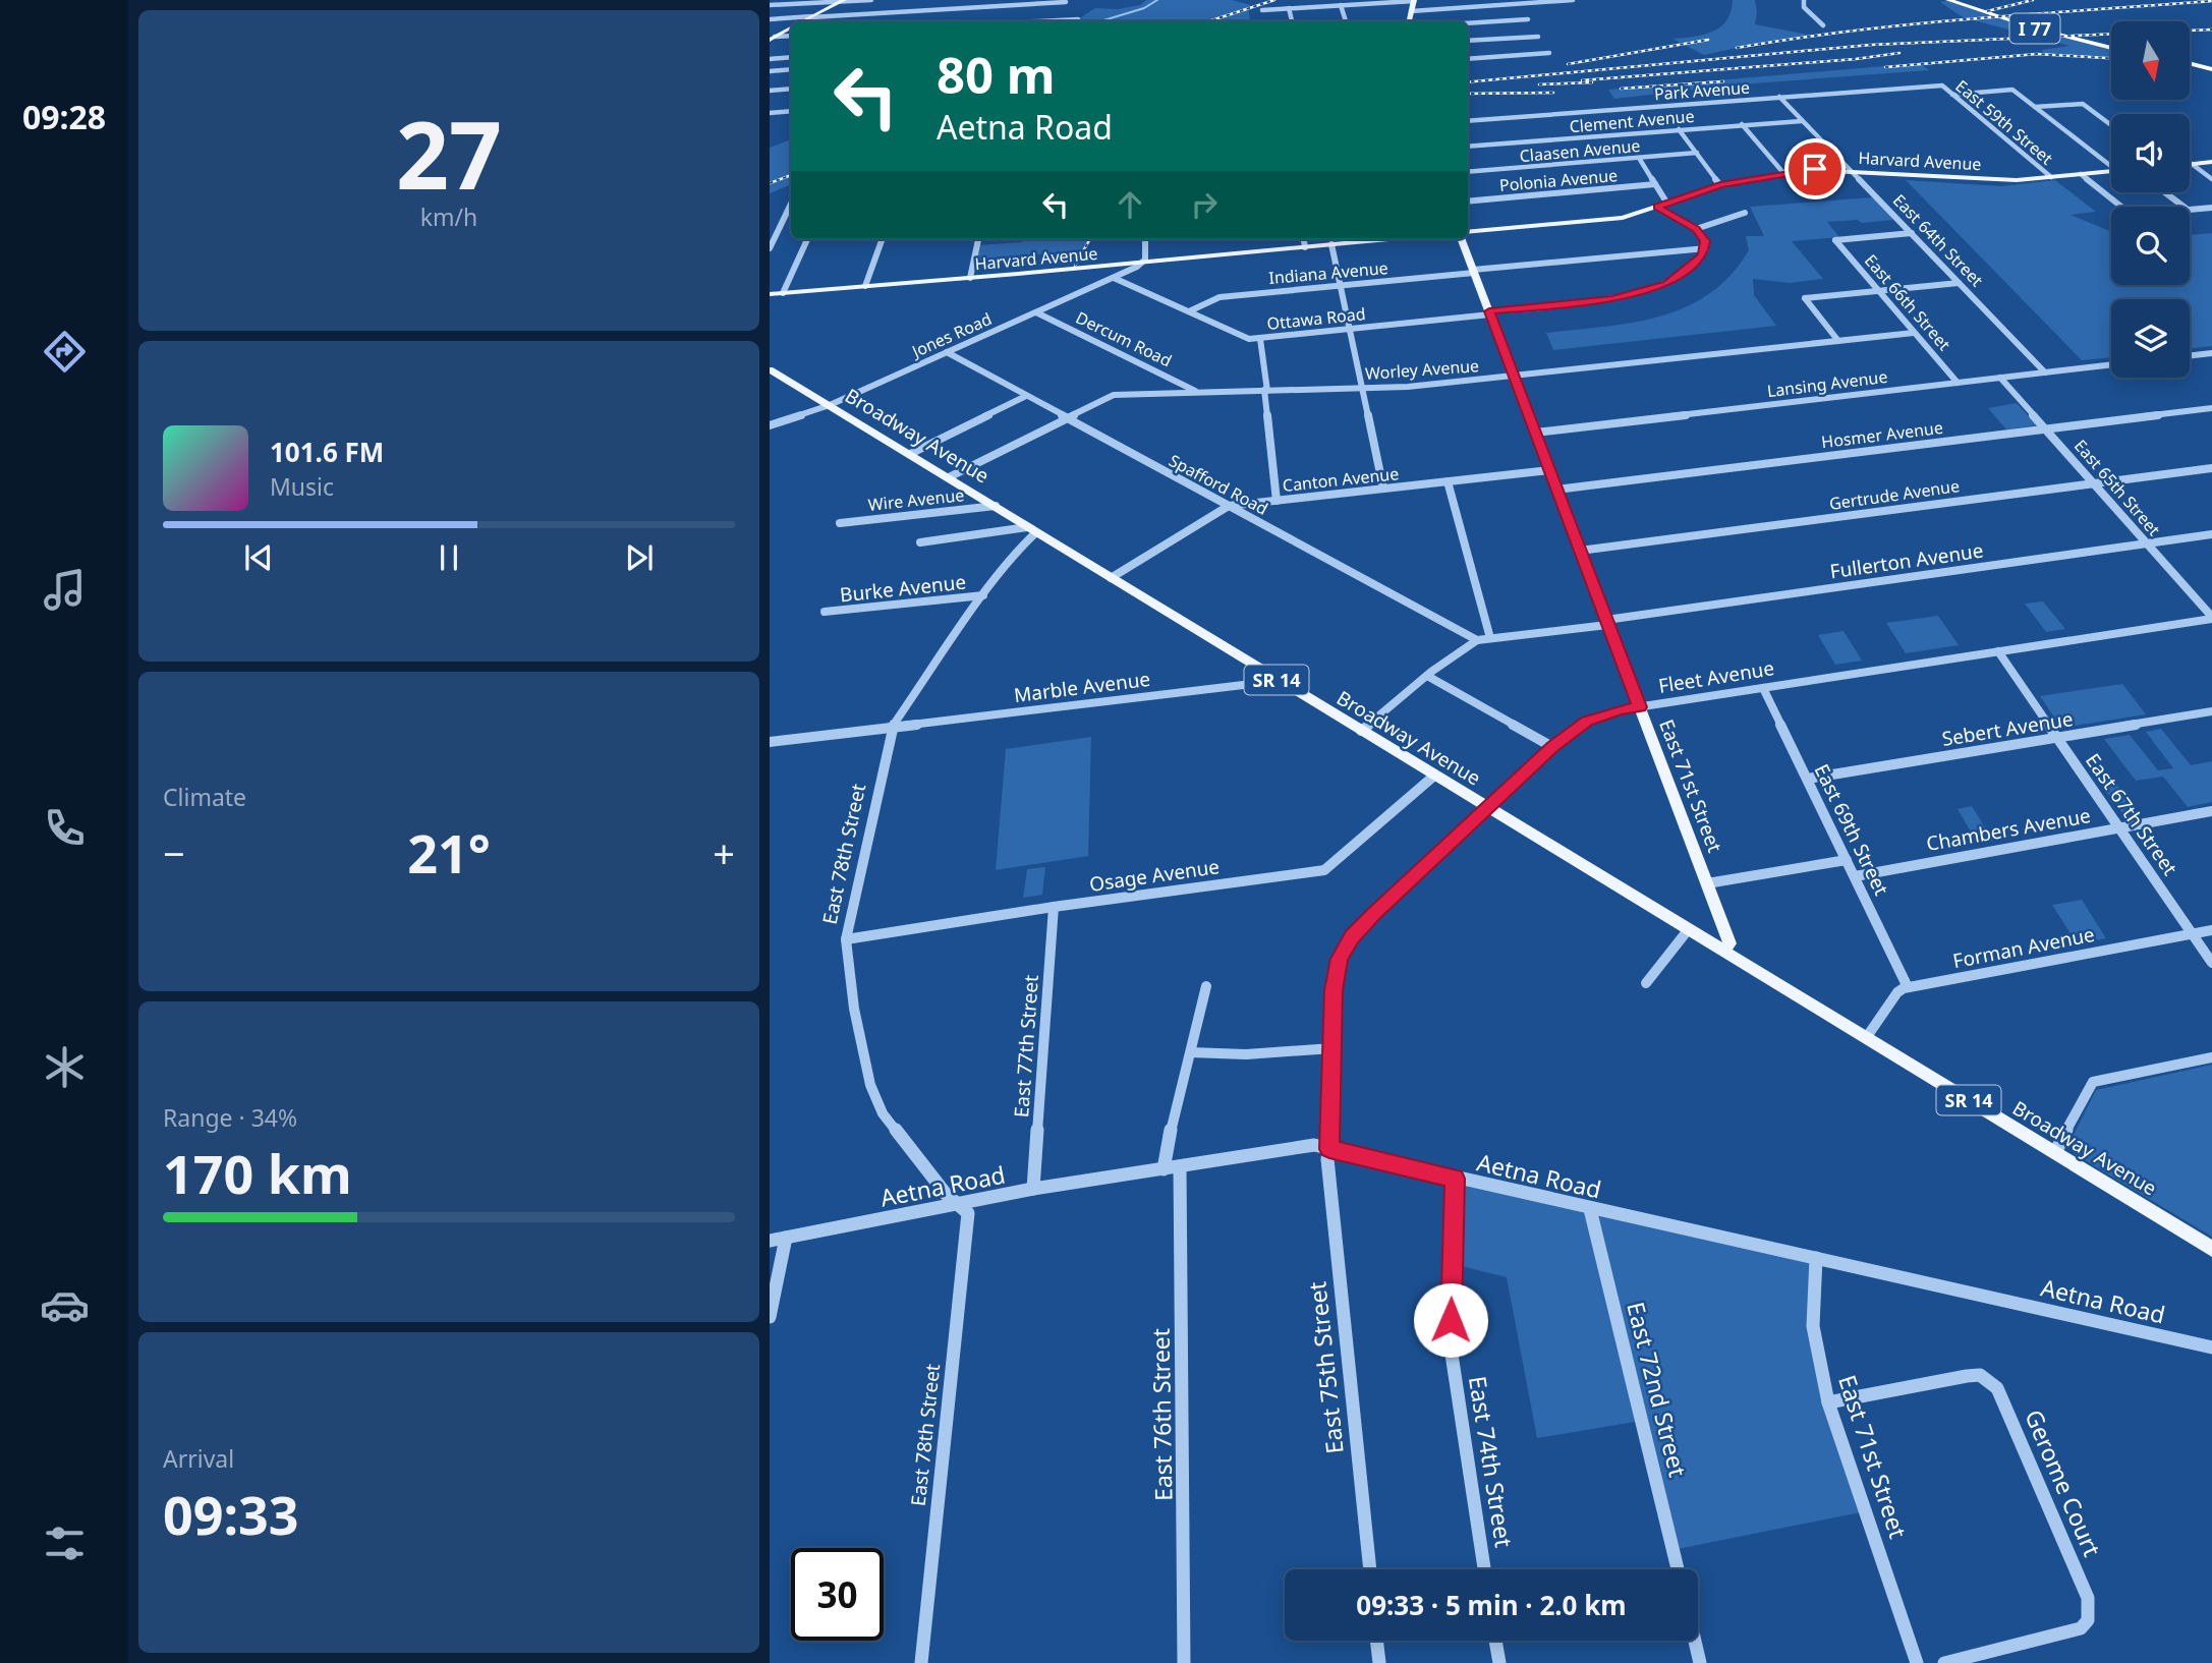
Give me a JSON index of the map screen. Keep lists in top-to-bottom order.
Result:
{
  "streets": {
    "highway": ["I 77"],
    "main road": [
      "Harvard Avenue",
      "Broadway Avenue",
      "SR 14",
      "East 71st Street"
    ],
    "street": [
      "Park Avenue",
      "Clement Avenue",
      "East 59th Street",
      "Claasen Avenue",
      "Polonia Avenue",
      "East 64th Street",
      "Indiana Avenue",
      "East 66th Street",
      "Ottawa Road",
      "Jones Road",
      "Dercum Road",
      "Worley Avenue",
      "Lansing Avenue",
      "Hosmer Avenue",
      "Canton Avenue",
      "Spafford Road",
      "East 65th Street",
      "Gertrude Avenue",
      "Wire Avenue",
      "Fullerton Avenue",
      "Burke Avenue",
      "Fleet Avenue",
      "Marble Avenue",
      "Sebert Avenue",
      "East 67th Street",
      "East 69th Street",
      "Chambers Avenue",
      "East 78th Street",
      "Osage Avenue",
      "Forman Avenue",
      "East 77th Street",
      "Aetna Road",
      "East 75th Street",
      "East 72nd Street",
      "East 76th Street",
      "East 74th Street",
      "Gerome Court"
    ]
  },
  "crossings": [
    ["Park Avenue", "East 59th Street"],
    ["Park Avenue", "East 64th Street"],
    ["Clement Avenue", "East 64th Street"],
    ["East 59th Street", "Harvard Avenue"],
    ["Harvard Avenue", "East 64th Street"],
    ["Harvard Avenue", "Jones Road"],
    ["East 64th Street", "East 66th Street"],
    ["East 64th Street", "Lansing Avenue"],
    ["Indiana Avenue", "Ottawa Road"],
    ["Indiana Avenue", "East 71st Street"],
    ["East 66th Street", "Worley Avenue"],
    ["East 66th Street", "Lansing Avenue"],
    ["Ottawa Road", "Jones Road"],
    ["Ottawa Road", "East 71st Street"],
    ["Jones Road", "Dercum Road"],
    ["Jones Road", "Broadway Avenue"],
    ["Jones Road", "Spafford Road"],
    ["Dercum Road", "Worley Avenue"],
    ["Worley Avenue", "Broadway Avenue"],
    ["Worley Avenue", "Spafford Road"],
    ["Worley Avenue", "East 71st Street"],
    ["Lansing Avenue", "East 65th Street"],
    ["Lansing Avenue", "East 71st Street"],
    ["Hosmer Avenue", "East 65th Street"],
    ["Hosmer Avenue", "East 71st Street"],
    ["Broadway Avenue", "Canton Avenue"],
    ["Broadway Avenue", "Wire Avenue"],
    ["Broadway Avenue", "Fullerton Avenue"],
    ["Broadway Avenue", "Fleet Avenue"],
    ["Broadway Avenue", "Marble Avenue"],
    ["Broadway Avenue", "East 71st Street"],
    ["Broadway Avenue", "East 78th Street"],
    ["Broadway Avenue", "Osage Avenue"],
    ["Canton Avenue", "Spafford Road"],
    ["Canton Avenue", "East 71st Street"],
    ["Spafford Road", "Fullerton Avenue"],
    ["East 65th Street", "Gertrude Avenue"],
    ["East 65th Street", "Fullerton Avenue"],
    ["East 65th Street", "Fleet Avenue"],
    ["Gertrude Avenue", "East 71st Street"],
    ["Fullerton Avenue", "East 71st Street"],
    ["Burke Avenue", "East 78th Street"],
    ["Fleet Avenue", "East 71st Street"],
    ["Fleet Avenue", "East 67th Street"],
    ["Fleet Avenue", "East 69th Street"],
    ["Fleet Avenue", "Aetna Road"],
    ["Fleet Avenue", "East 75th Street"],
    ["Marble Avenue", "East 78th Street"],
    ["Sebert Avenue", "East 67th Street"],
    ["Sebert Avenue", "East 69th Street"],
    ["East 71st Street", "Aetna Road"],
    ["East 71st Street", "Gerome Court"],
    ["East 67th Street", "Chambers Avenue"],
    ["East 67th Street", "Forman Avenue"],
    ["East 69th Street", "Chambers Avenue"],
    ["East 69th Street", "Forman Avenue"],
    ["East 78th Street", "Osage Avenue"],
    ["East 78th Street", "Aetna Road"],
    ["Osage Avenue", "East 77th Street"],
    ["East 77th Street", "Aetna Road"],
    ["Aetna Road", "East 75th Street"],
    ["Aetna Road", "East 72nd Street"],
    ["Aetna Road", "East 76th Street"],
    ["Aetna Road", "East 74th Street"]
  ],
  "north": "bottom",
  "page": {
    "tabs": "09:28",
    "tile": [
      ["27", "km/h"],
      "Climate",
      ["Range · 34%", "170 km"],
      ["Arrival", "09:33"]
    ],
    "turn": ["80 m", "Aetna Road"],
    "song": ["101.6 FM", "Music"],
    "heat": ["−", "21°", "+"],
    "limit": "30",
    "trip": "09:33 · 5 min · 2.0 km"
  }
}
